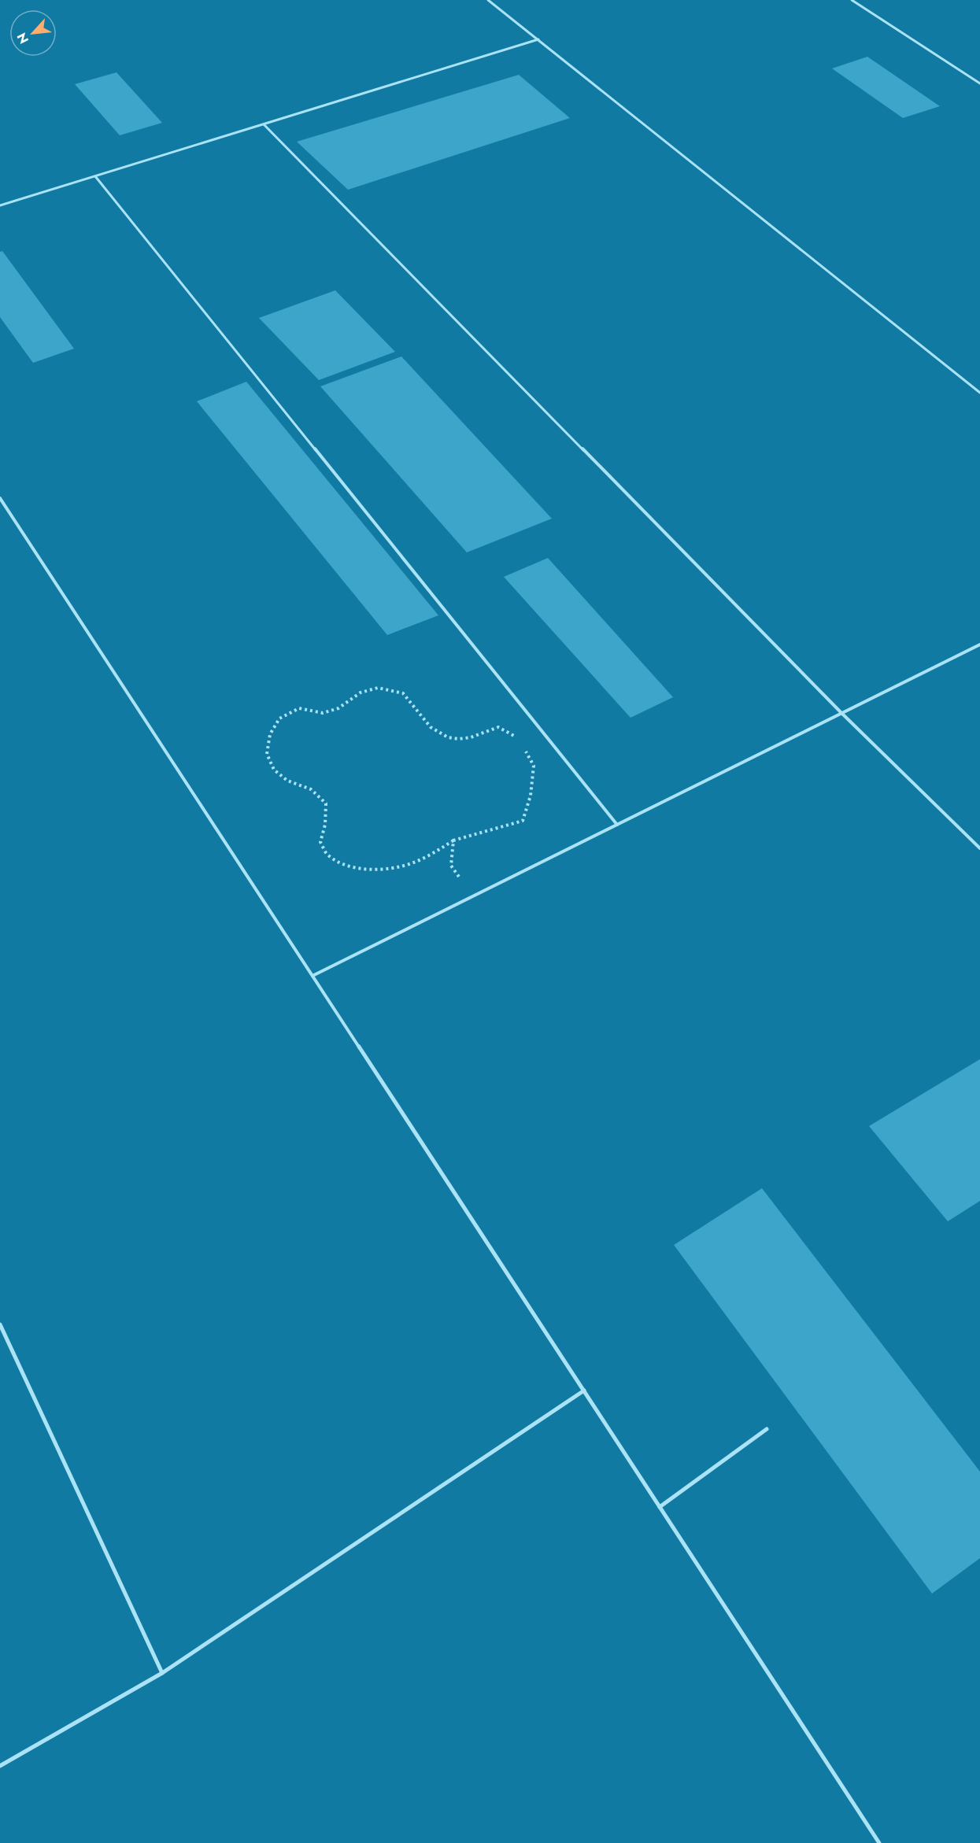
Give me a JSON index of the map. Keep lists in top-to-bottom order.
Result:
{
  "north": "bottom left"
}
